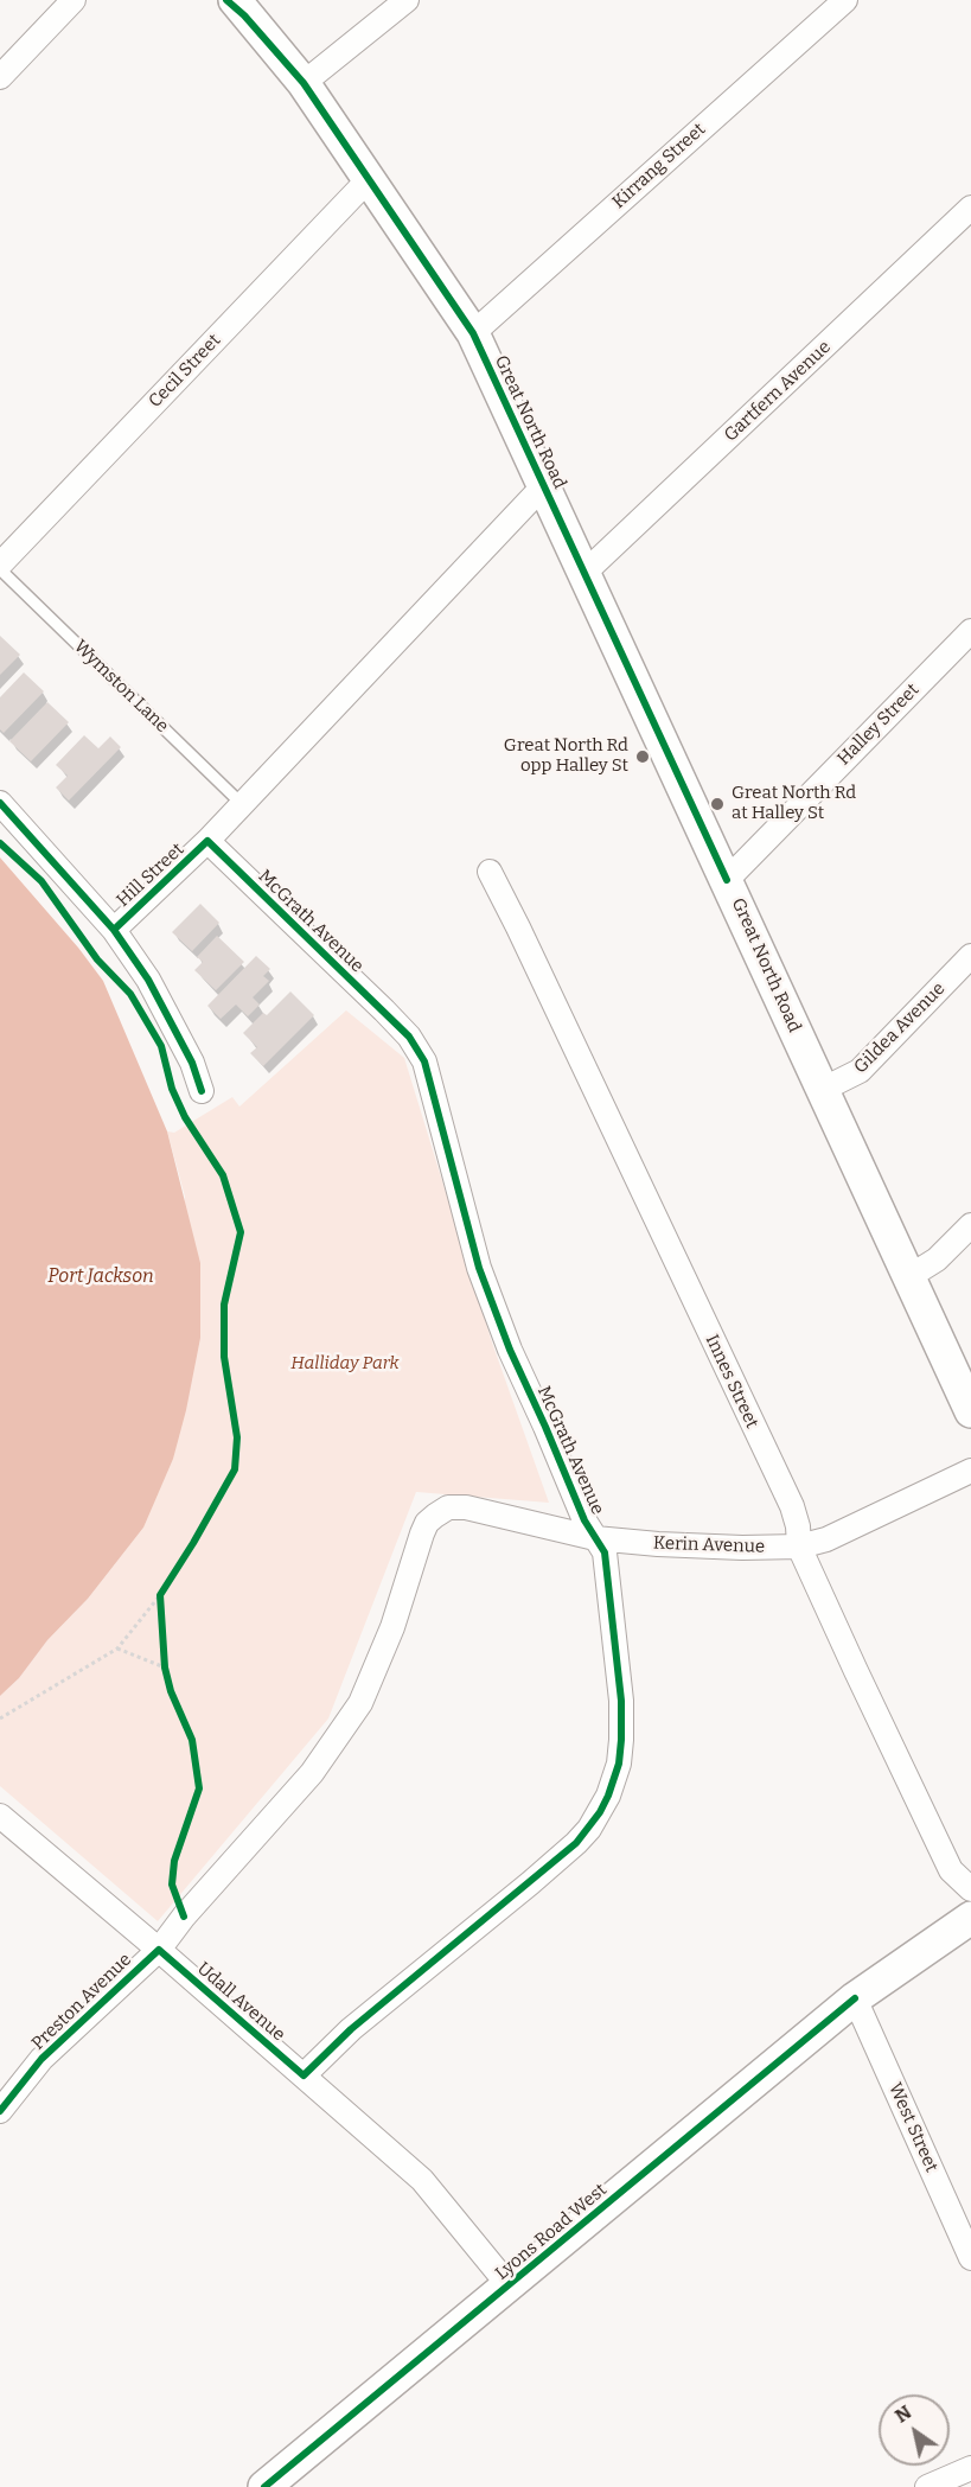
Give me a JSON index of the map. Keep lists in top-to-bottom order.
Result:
{
  "streets": {
    "main road": ["Great North Road", "Lyons Road West"],
    "street": [
      "Kirrang Street",
      "Cecil Street",
      "Gartfern Avenue",
      "Halley Street",
      "Hill Street",
      "McGrath Avenue",
      "Gildea Avenue",
      "Innes Street",
      "Kerin Avenue",
      "Preston Avenue",
      "Udall Avenue",
      "West Street"
    ],
    "lane": ["Wymston Lane"]
  },
  "crossings": [
    ["Kirrang Street", "Great North Road"],
    ["Cecil Street", "Great North Road"],
    ["Cecil Street", "Wymston Lane"],
    ["Gartfern Avenue", "Great North Road"],
    ["Great North Road", "Halley Street"],
    ["Great North Road", "Hill Street"],
    ["Great North Road", "Gildea Avenue"],
    ["Wymston Lane", "Hill Street"],
    ["Hill Street", "McGrath Avenue"],
    ["McGrath Avenue", "Kerin Avenue"],
    ["McGrath Avenue", "Udall Avenue"],
    ["Innes Street", "Kerin Avenue"],
    ["Kerin Avenue", "Preston Avenue"],
    ["Preston Avenue", "Udall Avenue"],
    ["Udall Avenue", "Lyons Road West"],
    ["West Street", "Lyons Road West"]
  ],
  "water": ["Port Jackson"],
  "parks": ["Halliday Park"],
  "places": ["Great North Rd opp Halley St", "Great North Rd at Halley St"],
  "north": "top left"
}
